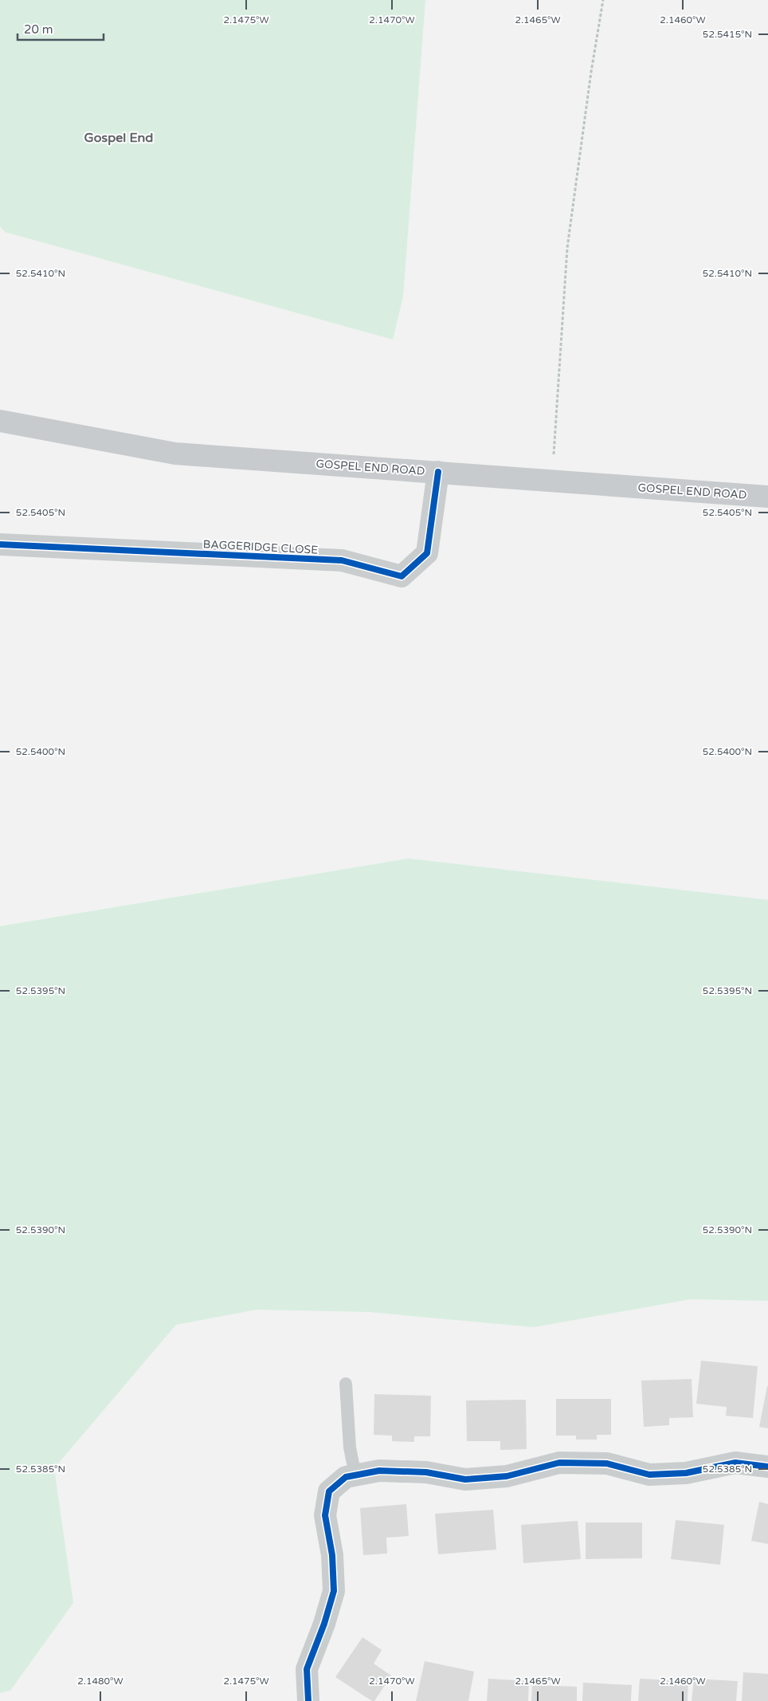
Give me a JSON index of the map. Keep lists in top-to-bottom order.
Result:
{
  "streets": {
    "main road": ["GOSPEL END ROAD"],
    "street": ["BAGGERIDGE CLOSE"]
  },
  "crossings": [
    ["GOSPEL END ROAD", "BAGGERIDGE CLOSE"]
  ],
  "districts": ["Gospel End"],
  "scale_bar": "20 m",
  "coordinates": [
    "2.1475°W",
    "2.1470°W",
    "2.1465°W",
    "2.1460°W",
    "52.5415°N",
    "52.5410°N",
    "52.5405°N",
    "52.5400°N",
    "52.5395°N",
    "52.5390°N",
    "52.5385°N",
    "2.1480°W"
  ]
}
